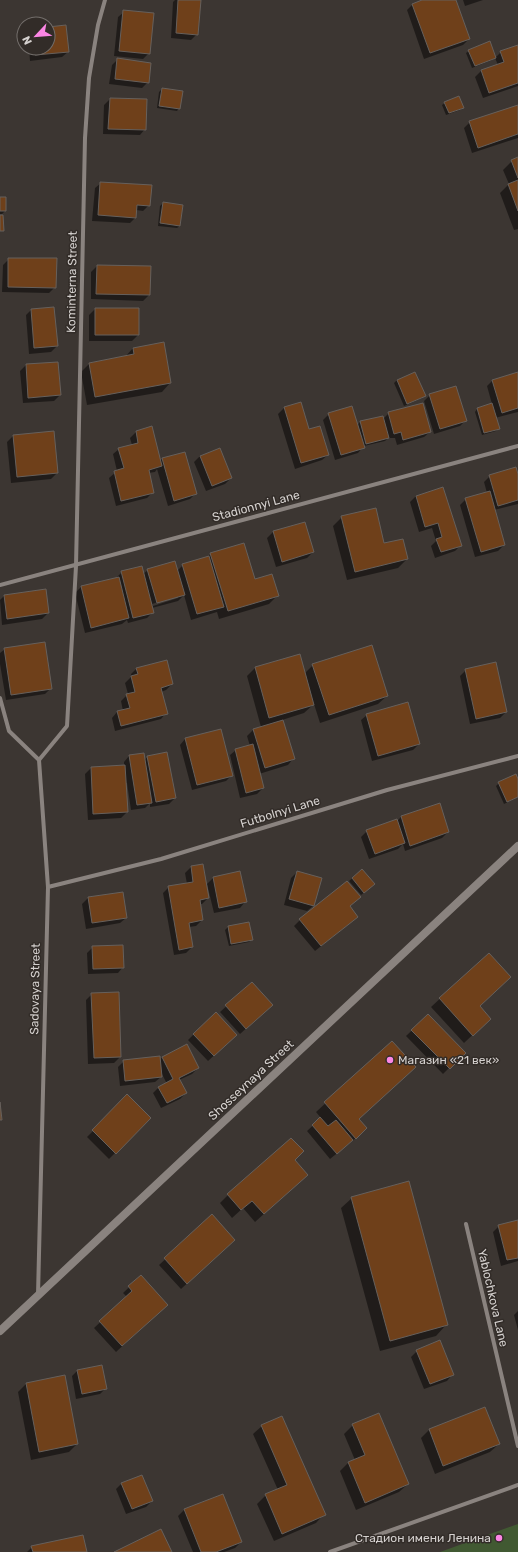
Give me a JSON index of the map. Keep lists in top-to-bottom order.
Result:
{
  "streets": {
    "street": [
      "Kominterna Street",
      "Stadionnyi Lane",
      "Futbolnyi Lane",
      "Sadovaya Street",
      "Shosseynaya Street",
      "Yablochkova Lane"
    ]
  },
  "crossings": [
    ["Kominterna Street", "Stadionnyi Lane"],
    ["Kominterna Street", "Sadovaya Street"],
    ["Futbolnyi Lane", "Sadovaya Street"],
    ["Sadovaya Street", "Shosseynaya Street"]
  ],
  "places": ["Магазин «21 век»", "Стадион имени Ленина"],
  "north": "bottom left"
}
